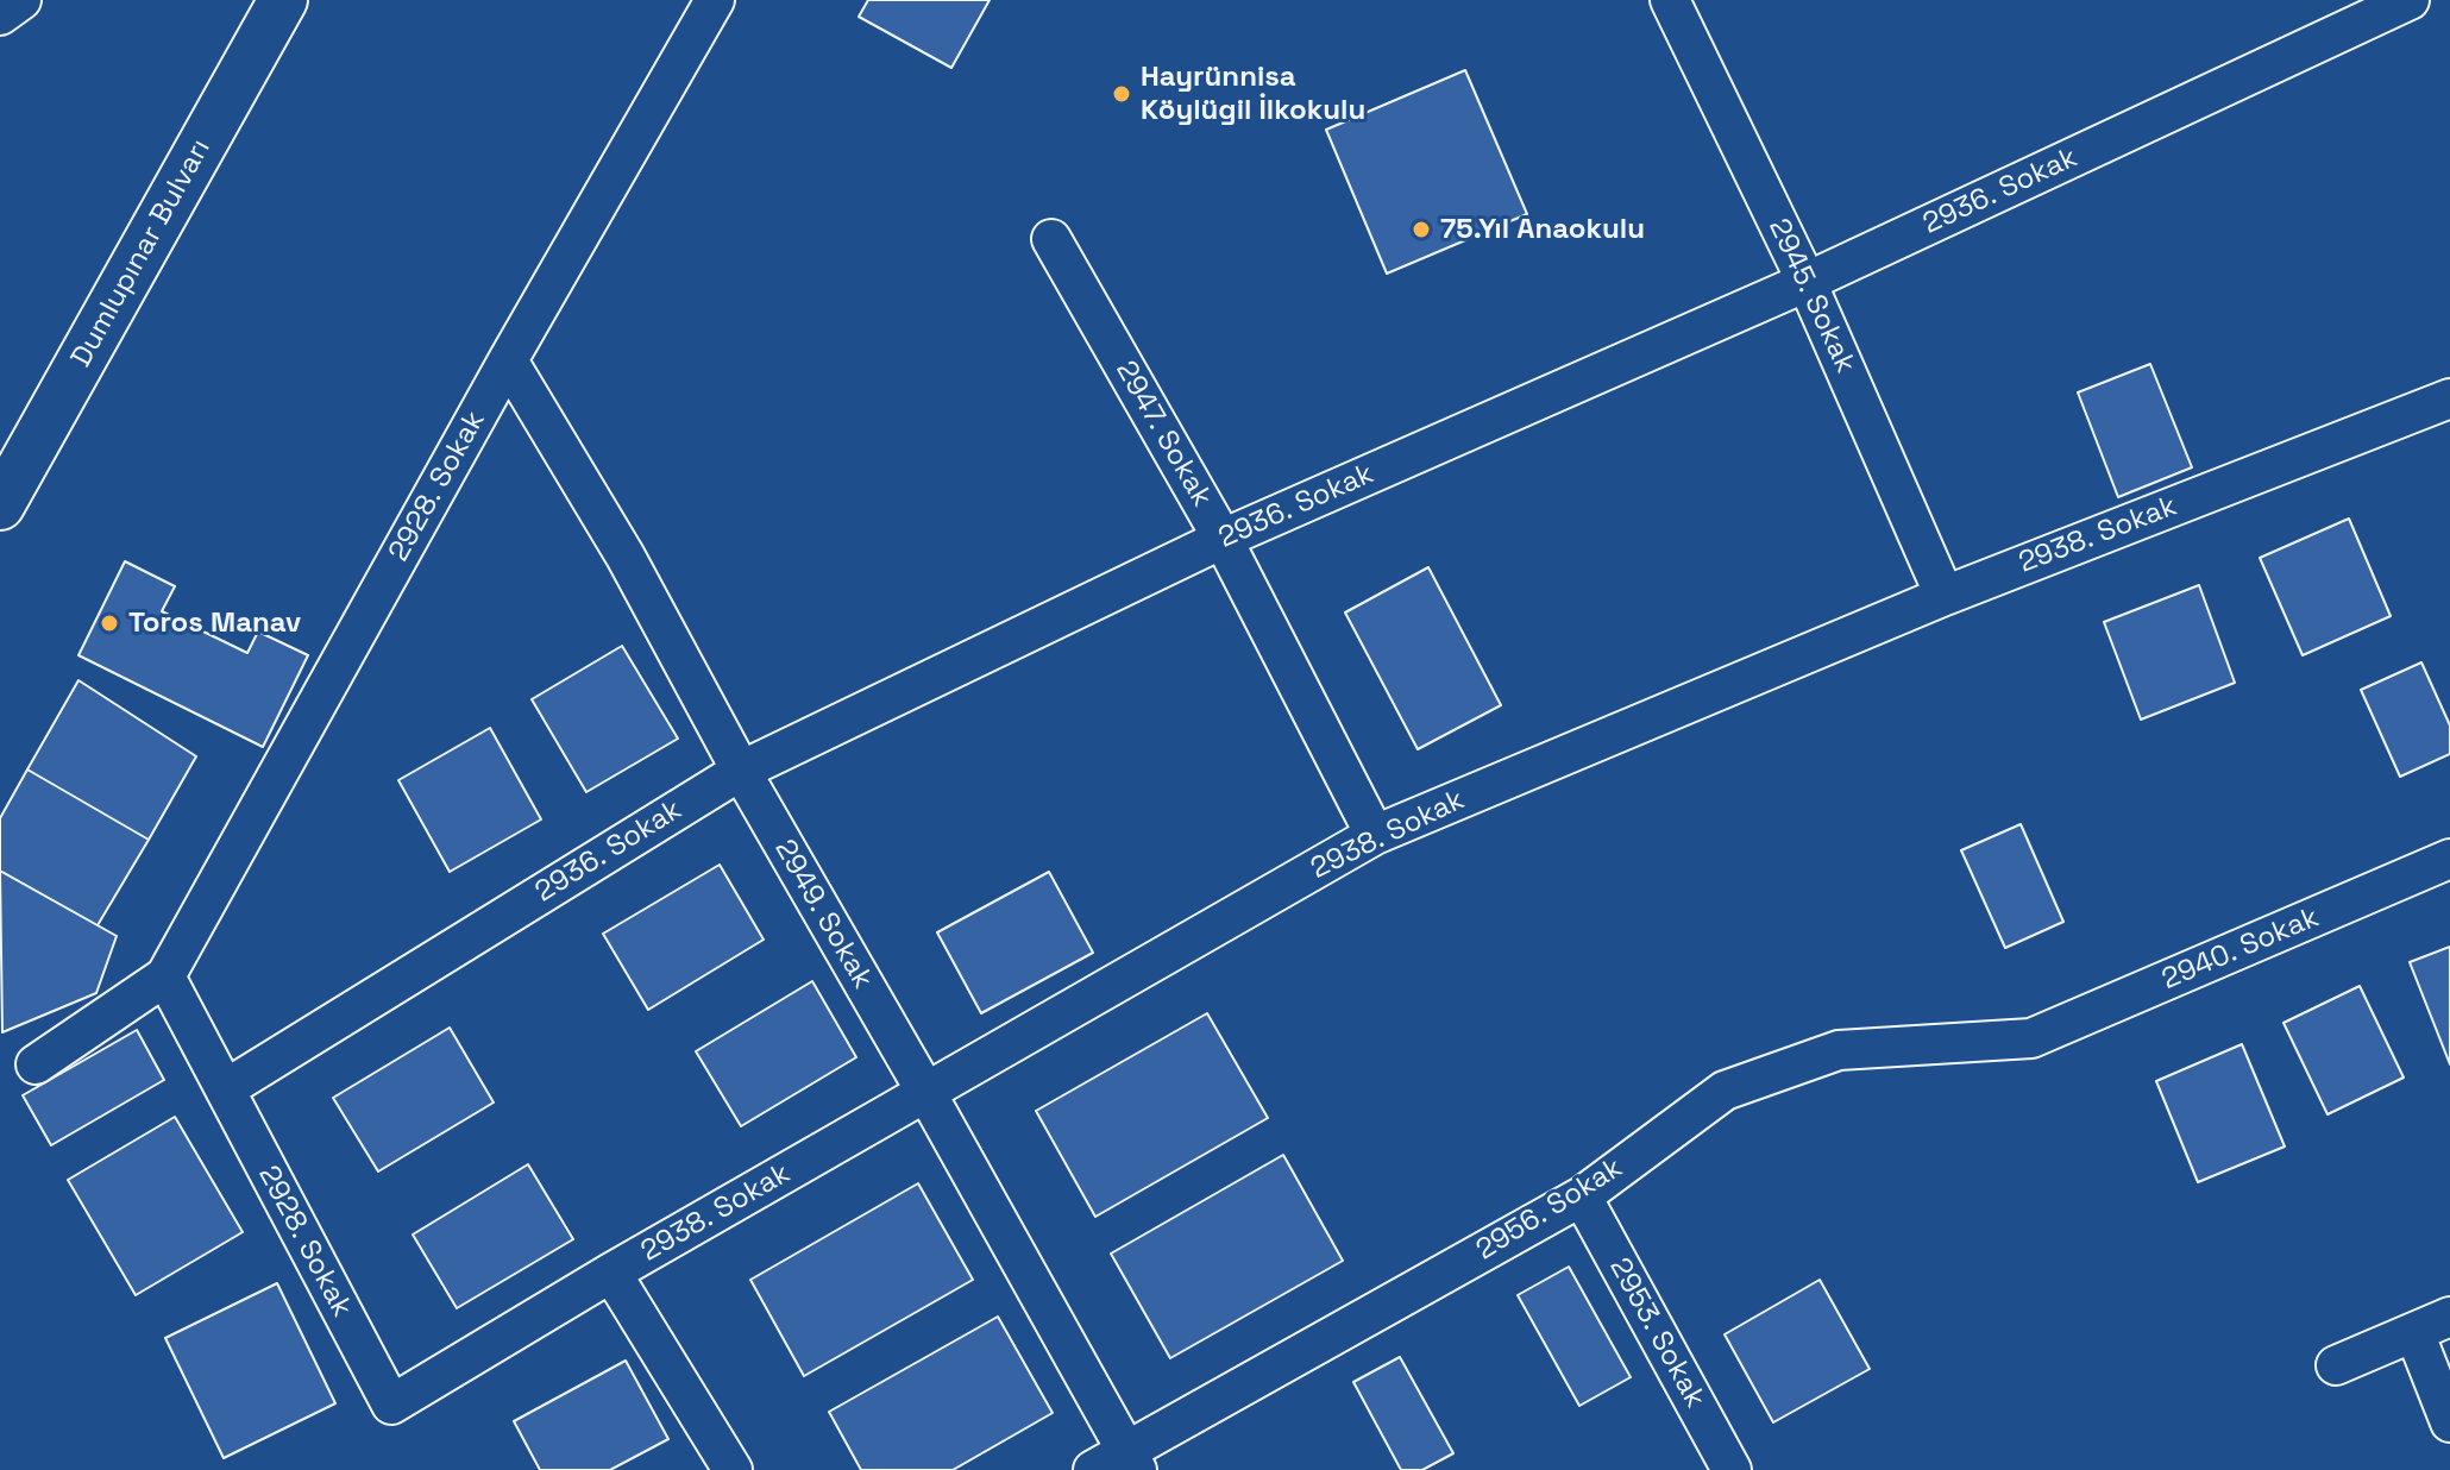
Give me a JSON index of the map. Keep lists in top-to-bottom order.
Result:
{
  "streets": {
    "street": [
      "2936. Sokak",
      "Dumlupınar Bulvarı",
      "2945. Sokak",
      "2947. Sokak",
      "2928. Sokak",
      "2938. Sokak",
      "2949. Sokak",
      "2940. Sokak",
      "2956. Sokak",
      "2953. Sokak"
    ]
  },
  "crossings": [
    ["2936. Sokak", "2945. Sokak"],
    ["2936. Sokak", "2947. Sokak"],
    ["2936. Sokak", "2928. Sokak"],
    ["2936. Sokak", "2949. Sokak"],
    ["2945. Sokak", "2938. Sokak"],
    ["2947. Sokak", "2938. Sokak"],
    ["2928. Sokak", "2938. Sokak"],
    ["2928. Sokak", "2949. Sokak"],
    ["2938. Sokak", "2949. Sokak"],
    ["2949. Sokak", "2956. Sokak"],
    ["2940. Sokak", "2956. Sokak"],
    ["2956. Sokak", "2953. Sokak"]
  ],
  "places": ["Hayrünnisa Köylügil İlkokulu", "75.Yıl Anaokulu", "Toros Manav"]
}
